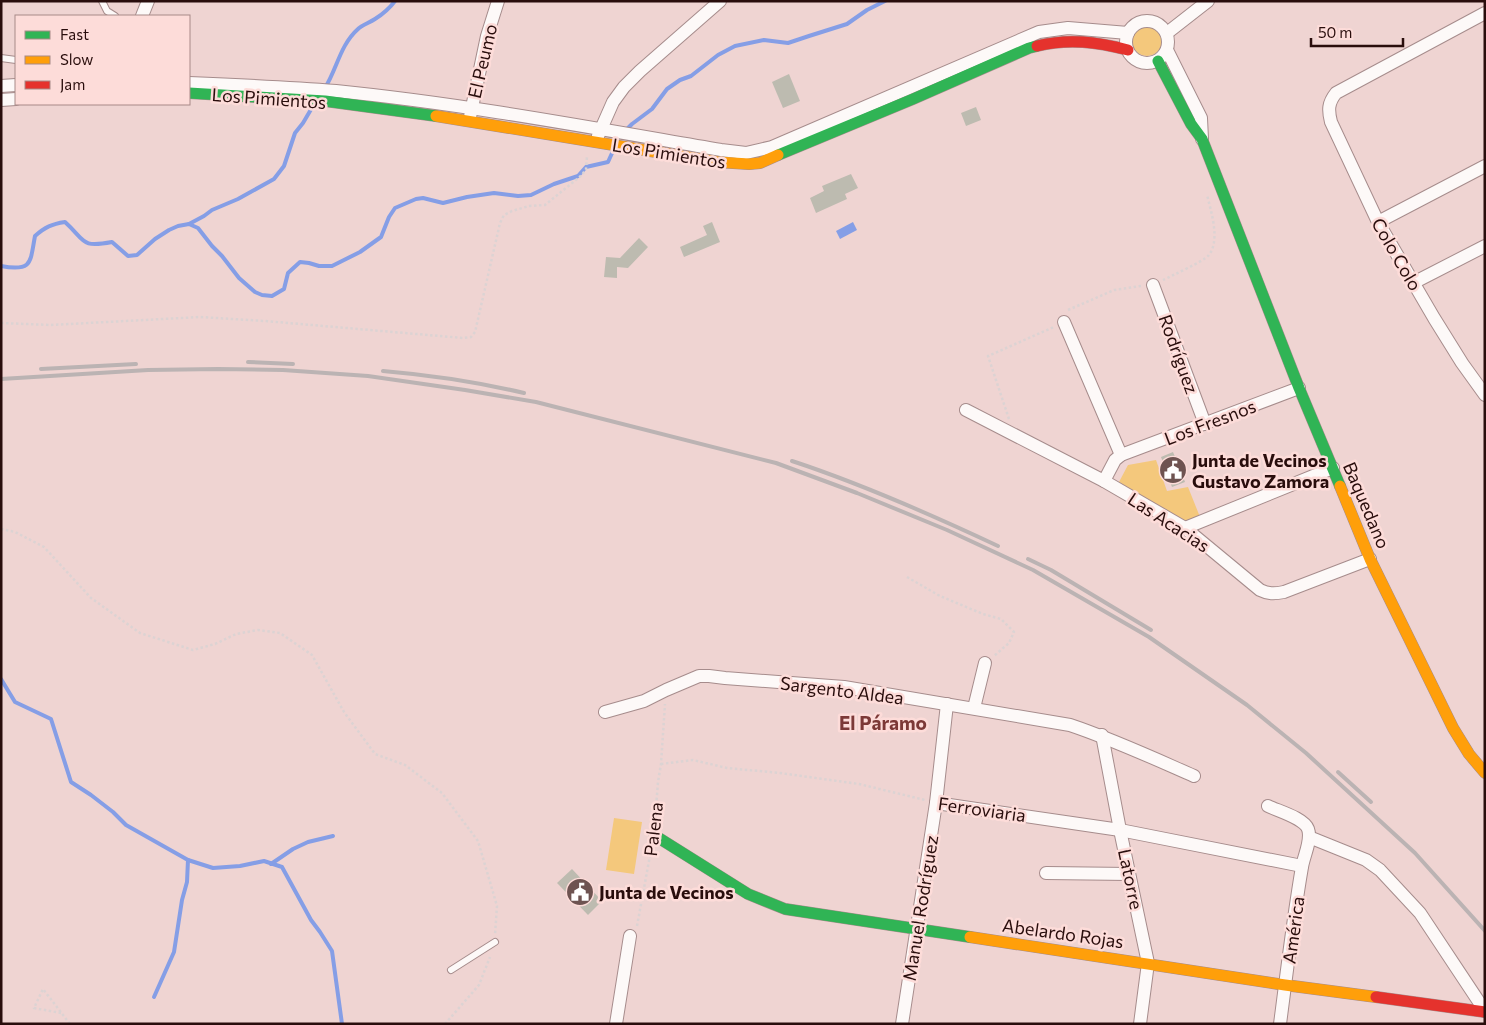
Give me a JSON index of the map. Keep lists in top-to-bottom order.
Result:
{
  "streets": {
    "street": [
      "El Peumo",
      "Los Pimientos",
      "Colo Colo",
      "Rodríguez",
      "Los Fresnos",
      "Baquedano",
      "Las Acacias",
      "Sargento Aldea",
      "Ferroviaria",
      "Latorre",
      "Manuel Rodríguez",
      "América",
      "Abelardo Rojas"
    ],
    "path": ["Palena"]
  },
  "crossings": [
    ["El Peumo", "Los Pimientos"],
    ["Los Pimientos", "Baquedano"],
    ["Rodríguez", "Los Fresnos"],
    ["Los Fresnos", "Baquedano"],
    ["Baquedano", "Las Acacias"],
    ["Sargento Aldea", "Palena"],
    ["Sargento Aldea", "Latorre"],
    ["Sargento Aldea", "Manuel Rodríguez"],
    ["Ferroviaria", "Palena"],
    ["Ferroviaria", "Latorre"],
    ["Ferroviaria", "Manuel Rodríguez"],
    ["Ferroviaria", "América"],
    ["Palena", "Abelardo Rojas"],
    ["Latorre", "Abelardo Rojas"],
    ["Manuel Rodríguez", "Abelardo Rojas"],
    ["América", "Abelardo Rojas"]
  ],
  "districts": ["El Páramo"],
  "places": {
    "public building": ["Junta de Vecinos Gustavo Zamora", "Junta de Vecinos"]
  },
  "legend": ["Fast", "Slow", "Jam"],
  "scale_bar": "50 m"
}
